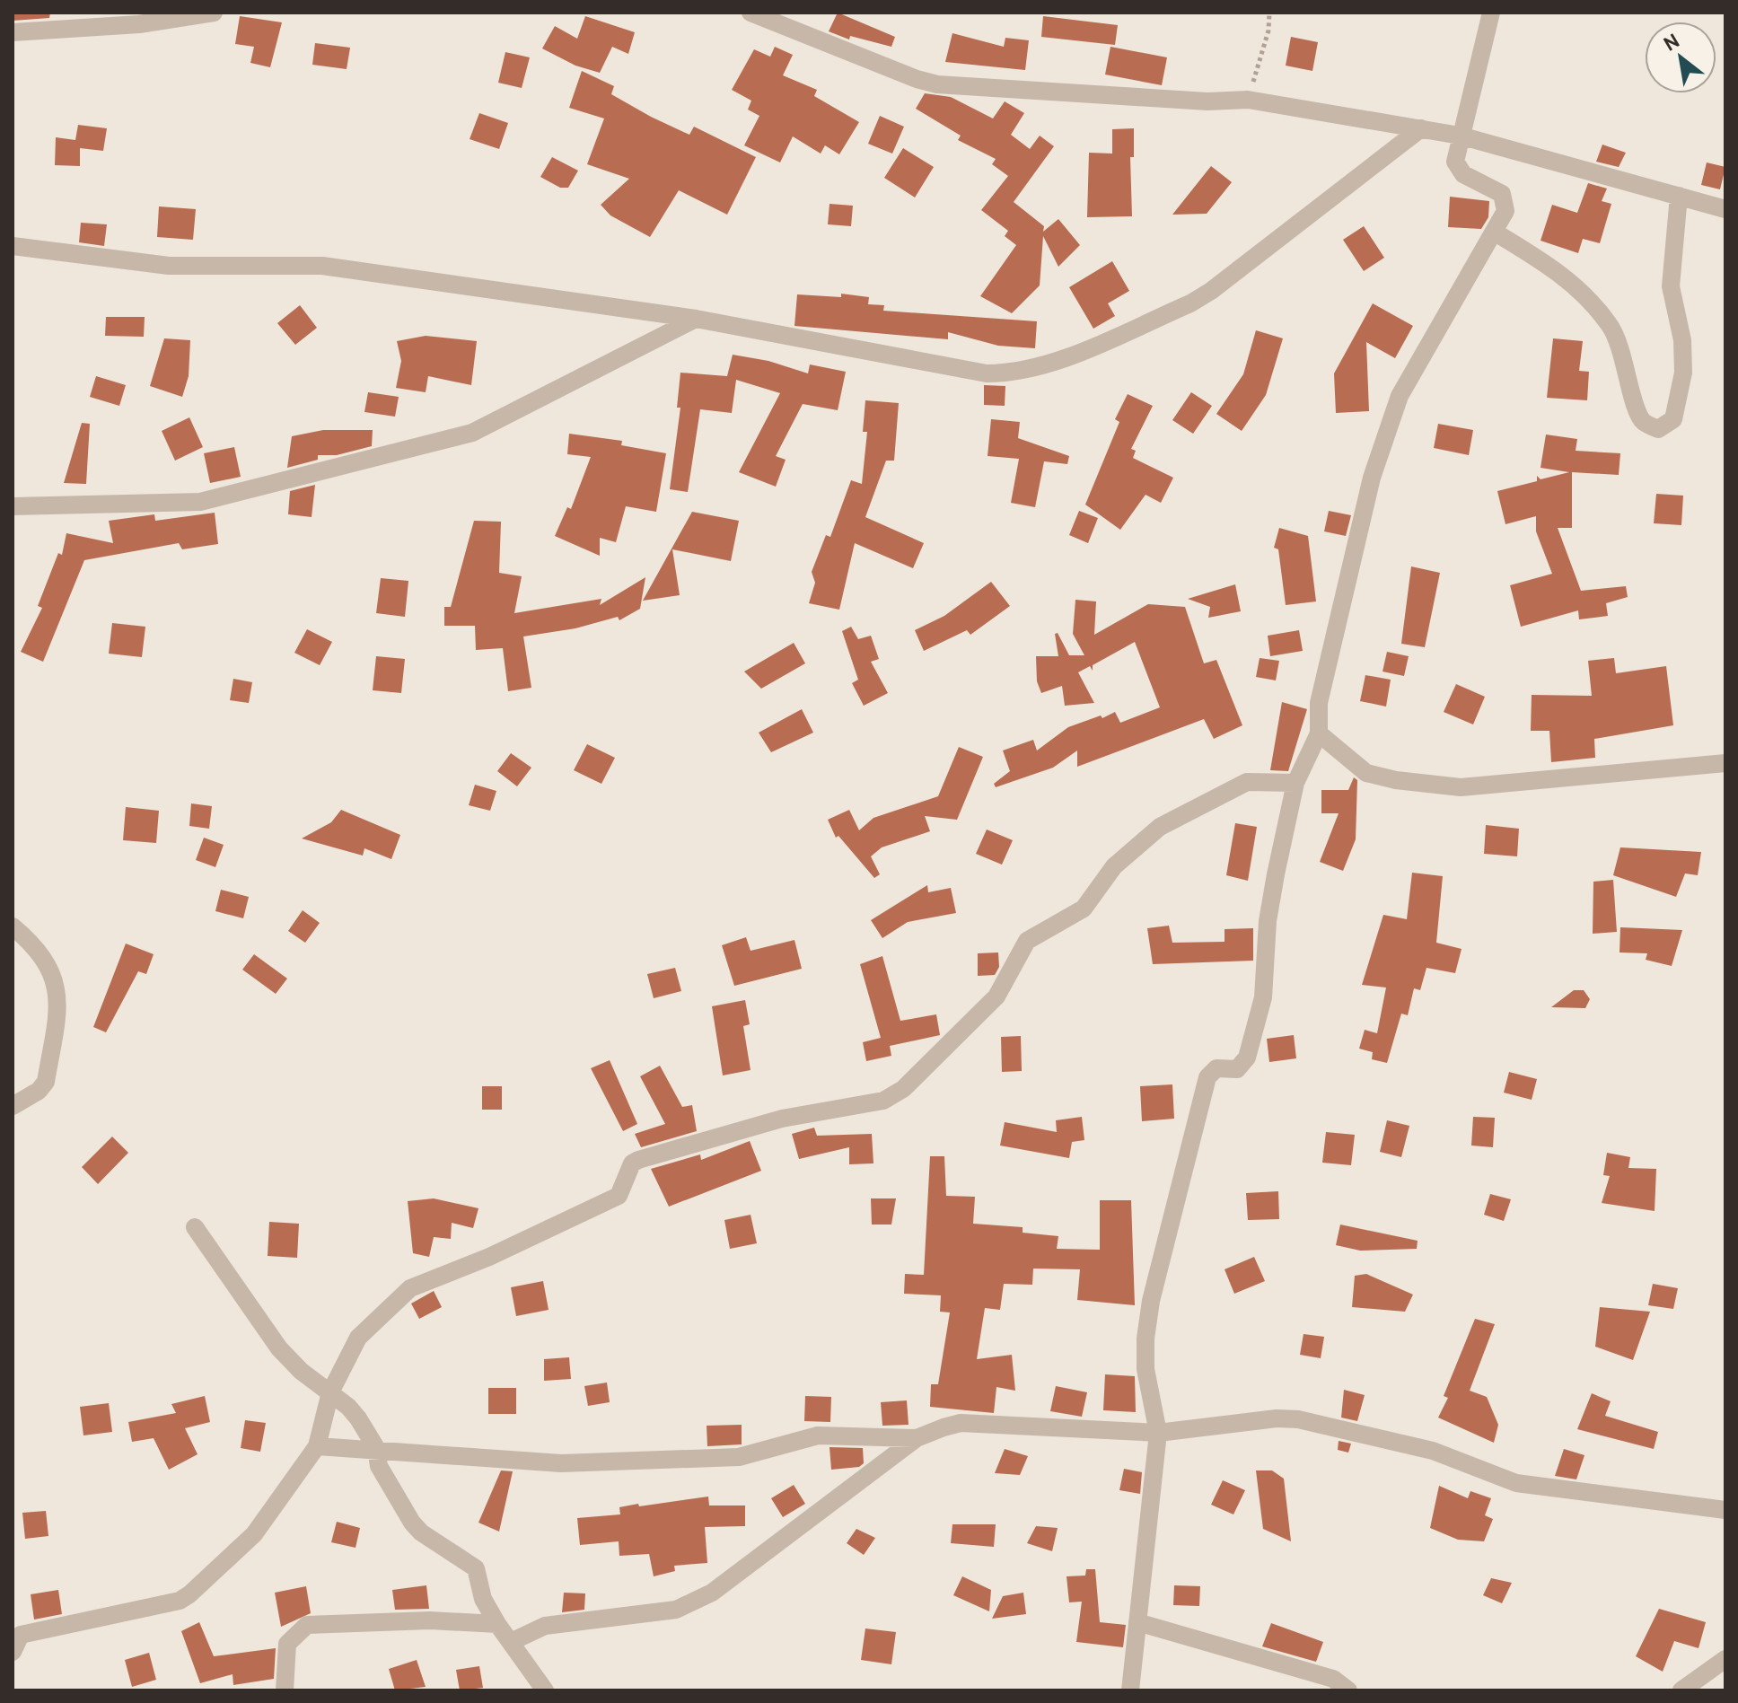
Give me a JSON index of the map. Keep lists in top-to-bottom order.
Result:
{
  "north": "top left"
}
